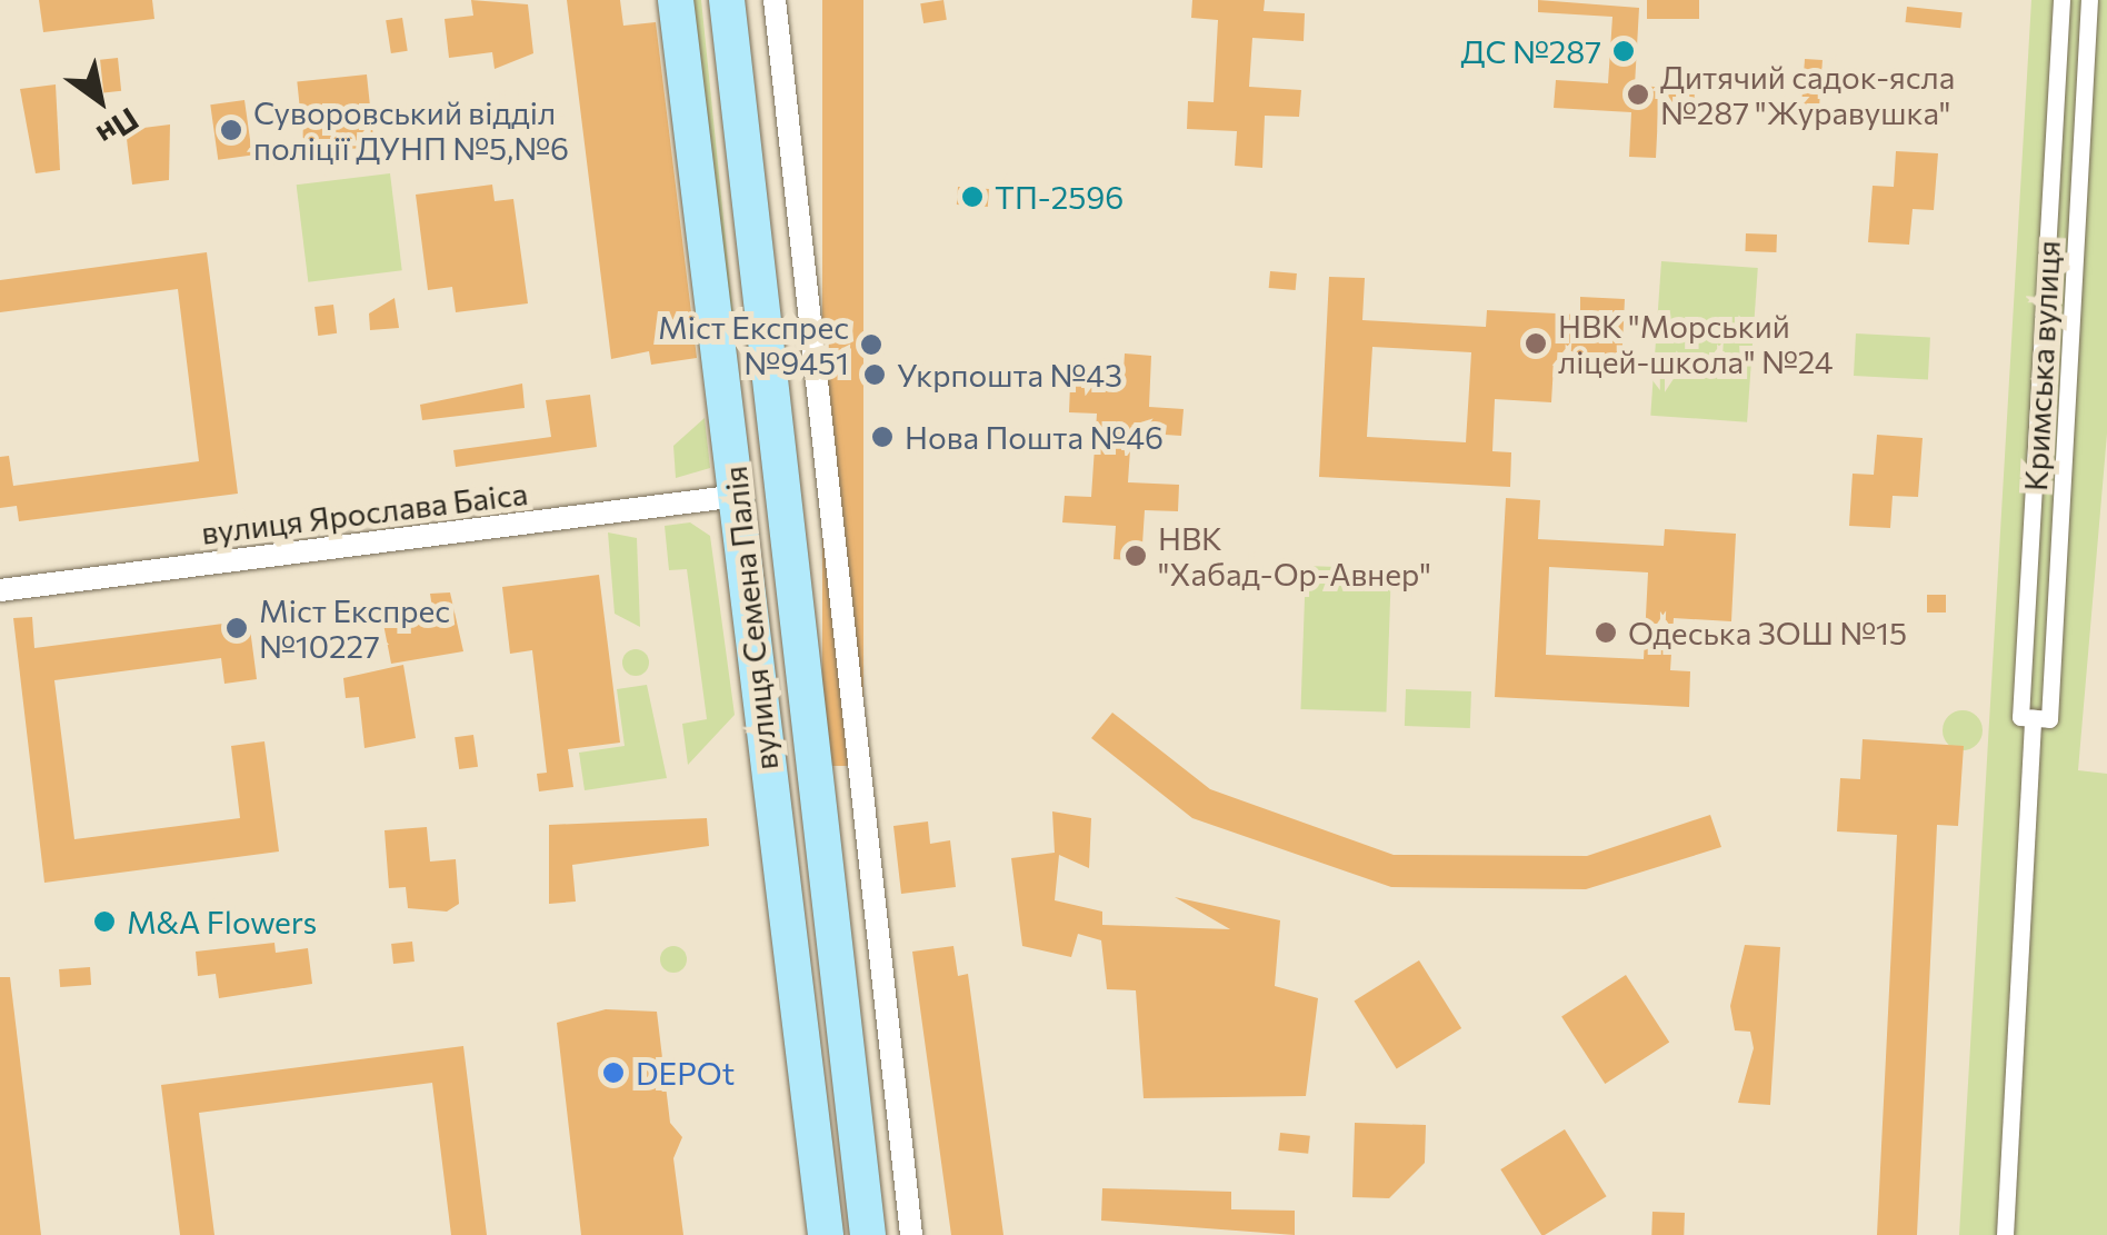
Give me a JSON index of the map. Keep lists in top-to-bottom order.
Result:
{
  "streets": {
    "main road": ["вулиця Семена Палія"],
    "street": ["Кримська вулиця", "вулиця Ярослава Баіса"]
  },
  "crossings": [
    ["вулиця Ярослава Баіса", "вулиця Семена Палія"]
  ],
  "places": [
    "ДС №287",
    "Дитячий садок-ясла №287 \"Журавушка\"",
    "Суворовський відділ поліції ДУНП №5,№6",
    "ТП-2596",
    "НВК \"Морський ліцей-школа\" №24",
    "Міст Експрес №9451",
    "Укрпошта №43",
    "Нова Пошта №46",
    "НВК \"Хабад-Ор-Авнер\"",
    "Міст Експрес №10227",
    "Одеська ЗОШ №15",
    "M&A Flowers",
    "DEPOt"
  ],
  "north": "bottom right"
}
